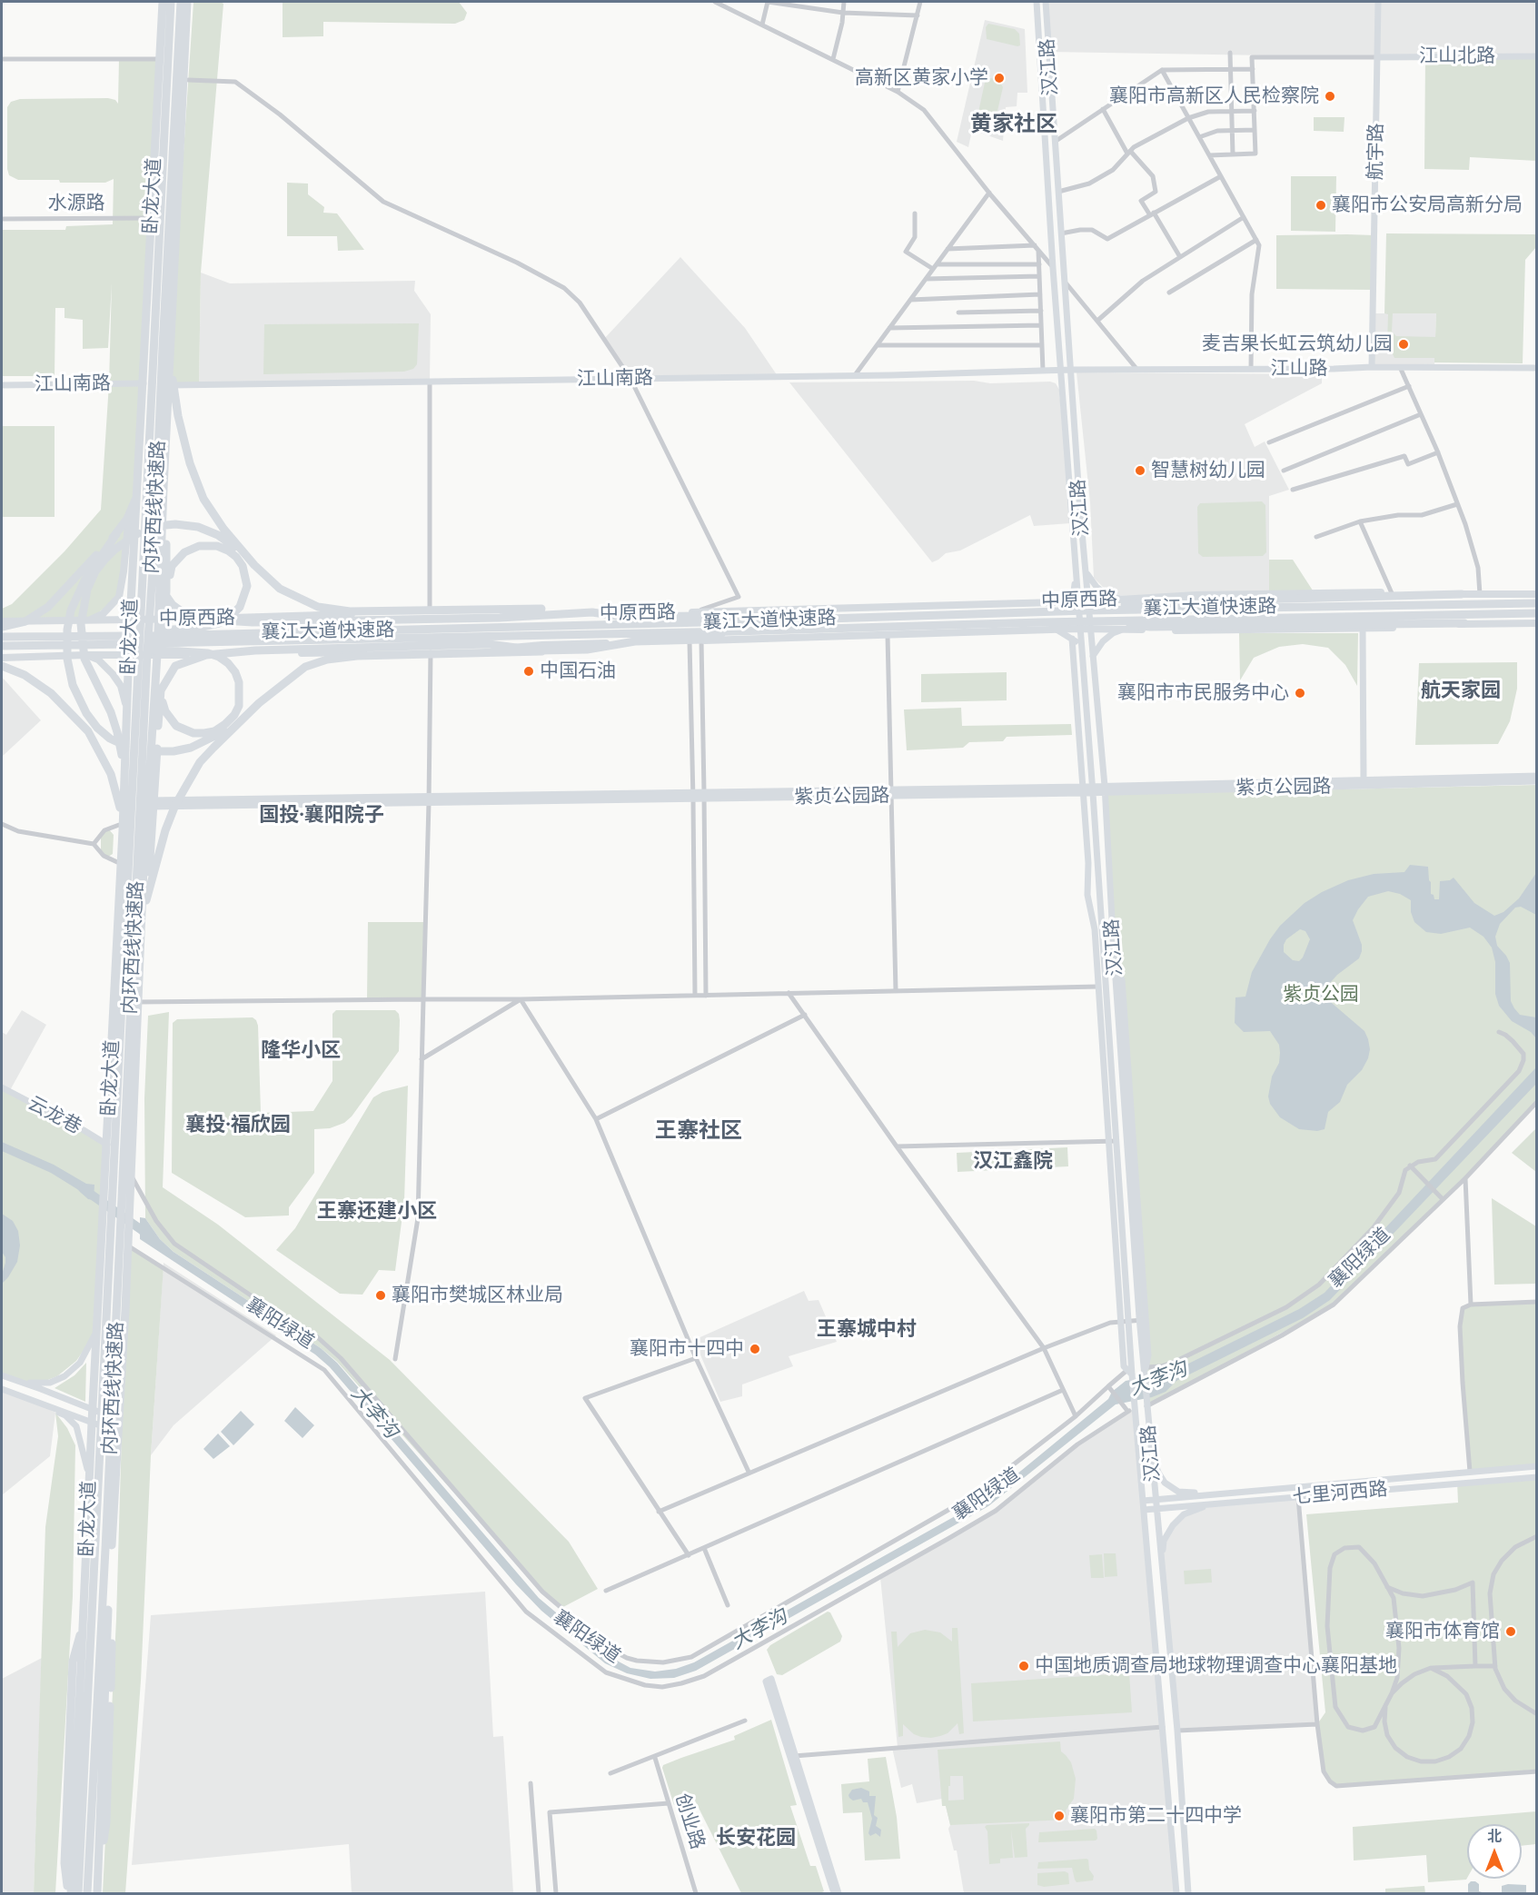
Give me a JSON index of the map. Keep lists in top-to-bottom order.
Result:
{
  "streets": {
    "highway": ["卧龙大道", "内环西线快速路", "襄江大道快速路"],
    "main road": ["中原西路"],
    "street": [
      "江山北路",
      "汉江路",
      "航宇路",
      "水源路",
      "江山路",
      "江山南路",
      "紫贞公园路",
      "云龙巷",
      "襄阳绿道",
      "七里河西路",
      "创业路"
    ]
  },
  "crossings": [
    ["江山北路", "航宇路"],
    ["汉江路", "江山路"],
    ["汉江路", "江山南路"],
    ["汉江路", "中原西路"],
    ["汉江路", "紫贞公园路"],
    ["汉江路", "襄阳绿道"],
    ["汉江路", "七里河西路"],
    ["航宇路", "江山路"],
    ["卧龙大道", "水源路"],
    ["卧龙大道", "江山南路"],
    ["卧龙大道", "中原西路"],
    ["卧龙大道", "紫贞公园路"],
    ["卧龙大道", "云龙巷"],
    ["卧龙大道", "襄阳绿道"],
    ["江山路", "江山南路"]
  ],
  "districts": [
    "黄家社区",
    "航天家园",
    "国投·襄阳院子",
    "隆华小区",
    "襄投·福欣园",
    "王寨社区",
    "汉江鑫院",
    "王寨还建小区",
    "王寨城中村",
    "长安花园"
  ],
  "water": ["大李沟"],
  "parks": ["紫贞公园"],
  "places": [
    "高新区黄家小学",
    "襄阳市高新区人民检察院",
    "襄阳市公安局高新分局",
    "麦吉果长虹云筑幼儿园",
    "智慧树幼儿园",
    "中国石油",
    "襄阳市市民服务中心",
    "襄阳市樊城区林业局",
    "襄阳市十四中",
    "襄阳市体育馆",
    "中国地质调查局地球物理调查中心襄阳基地",
    "襄阳市第二十四中学"
  ],
  "north": "top"
}
